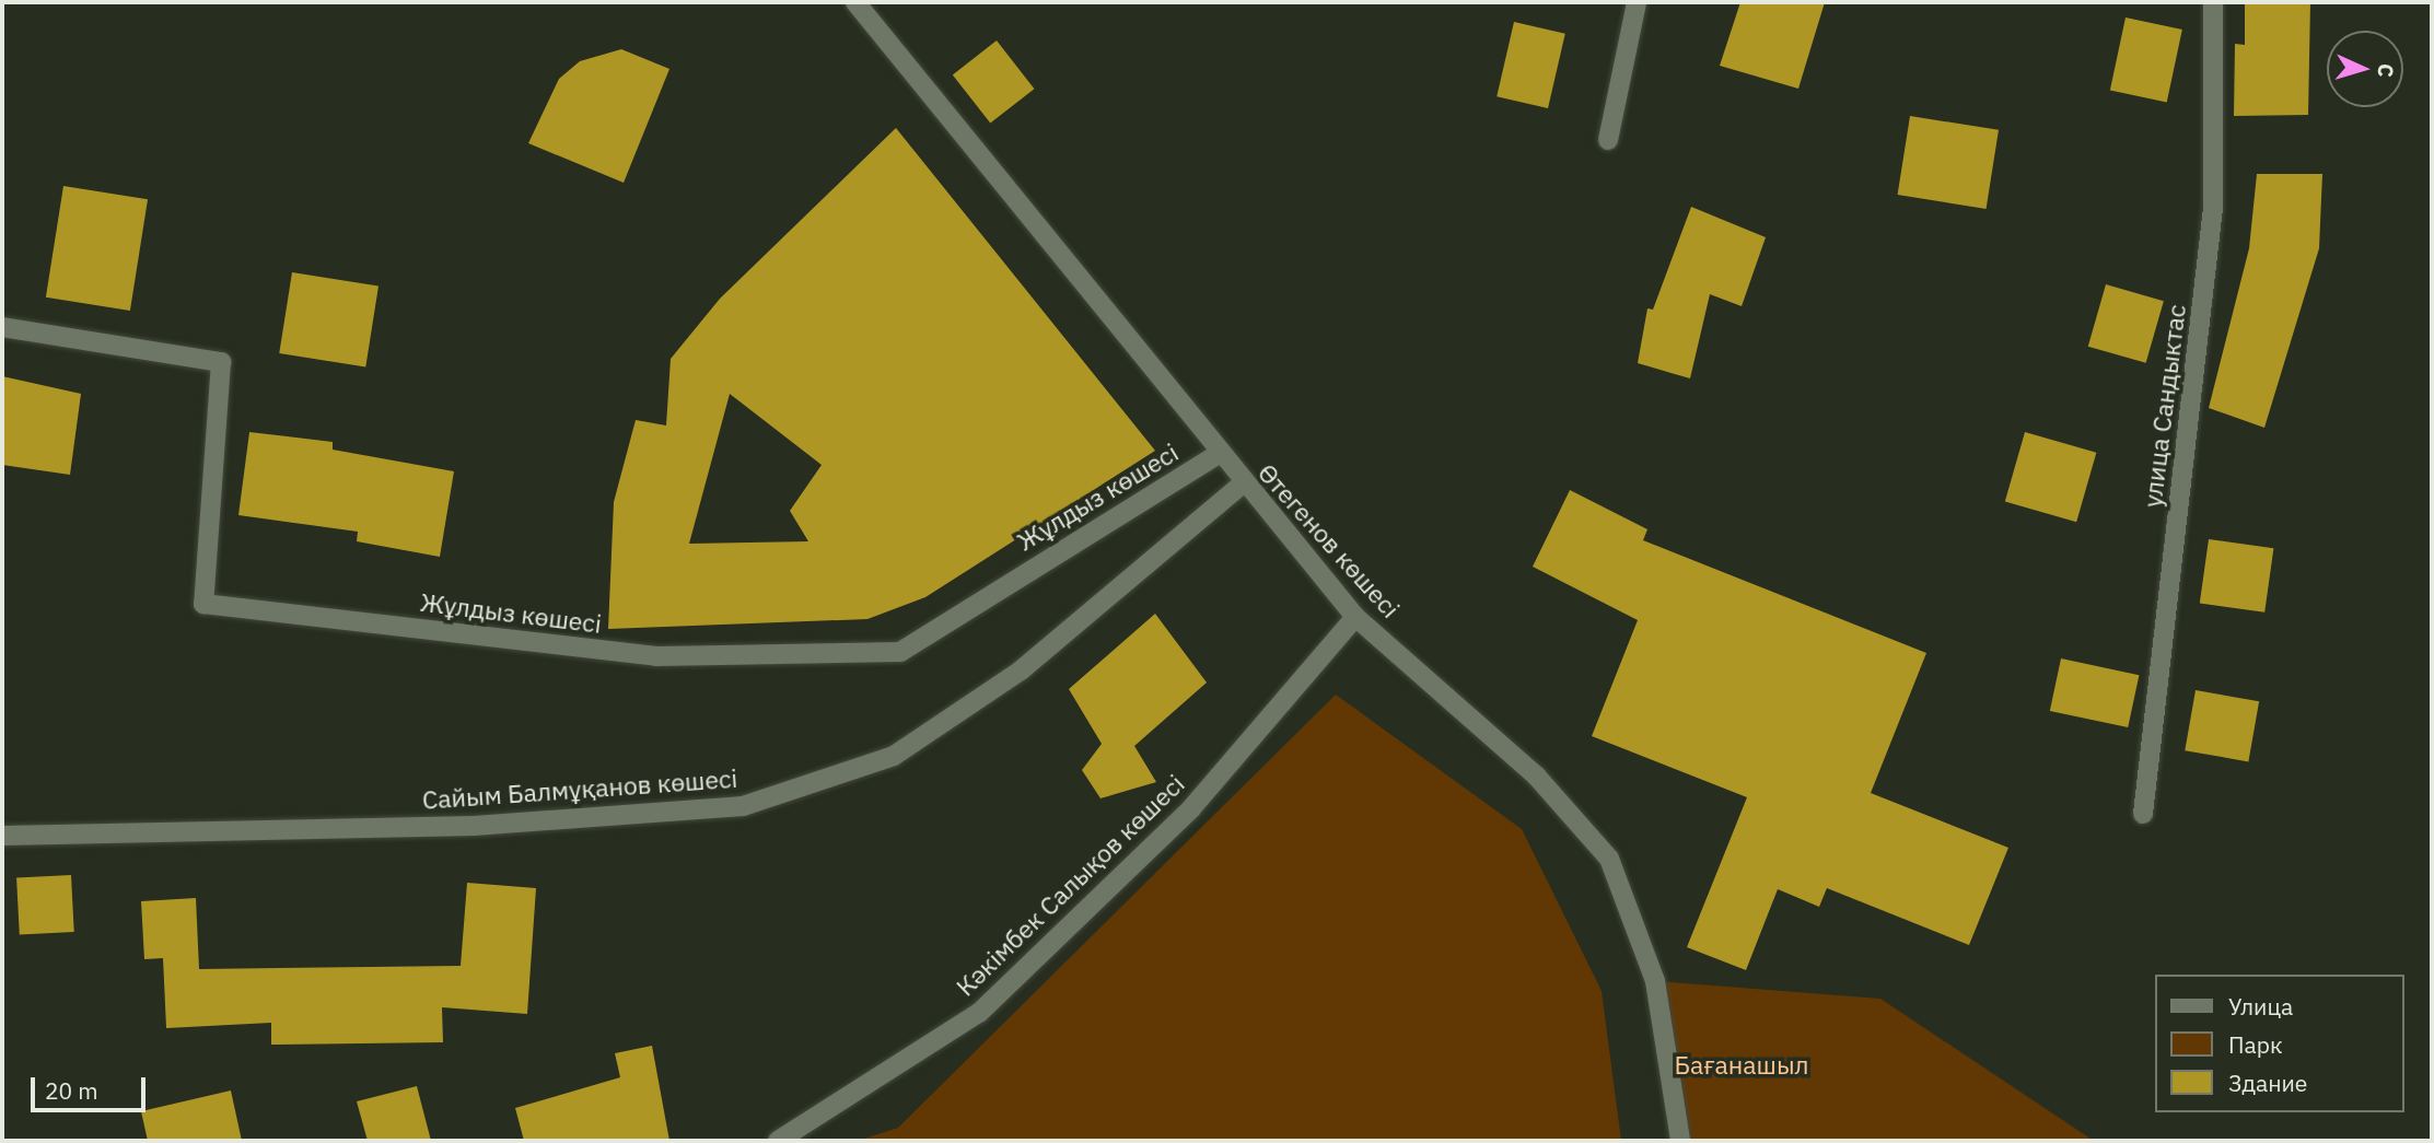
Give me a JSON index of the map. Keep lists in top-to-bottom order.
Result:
{
  "streets": {
    "street": [
      "улица Сандыктас",
      "Жұлдыз көшесі",
      "Өтегенов көшесі",
      "Сайым Балмұқанов көшесі",
      "Кәкімбек Салықов көшесі"
    ]
  },
  "crossings": [
    ["Жұлдыз көшесі", "Өтегенов көшесі"],
    ["Өтегенов көшесі", "Сайым Балмұқанов көшесі"],
    ["Өтегенов көшесі", "Кәкімбек Салықов көшесі"]
  ],
  "parks": ["Бағанашыл"],
  "legend": ["Улица", "Парк", "Здание"],
  "scale_bar": "20 m",
  "north": "right"
}
